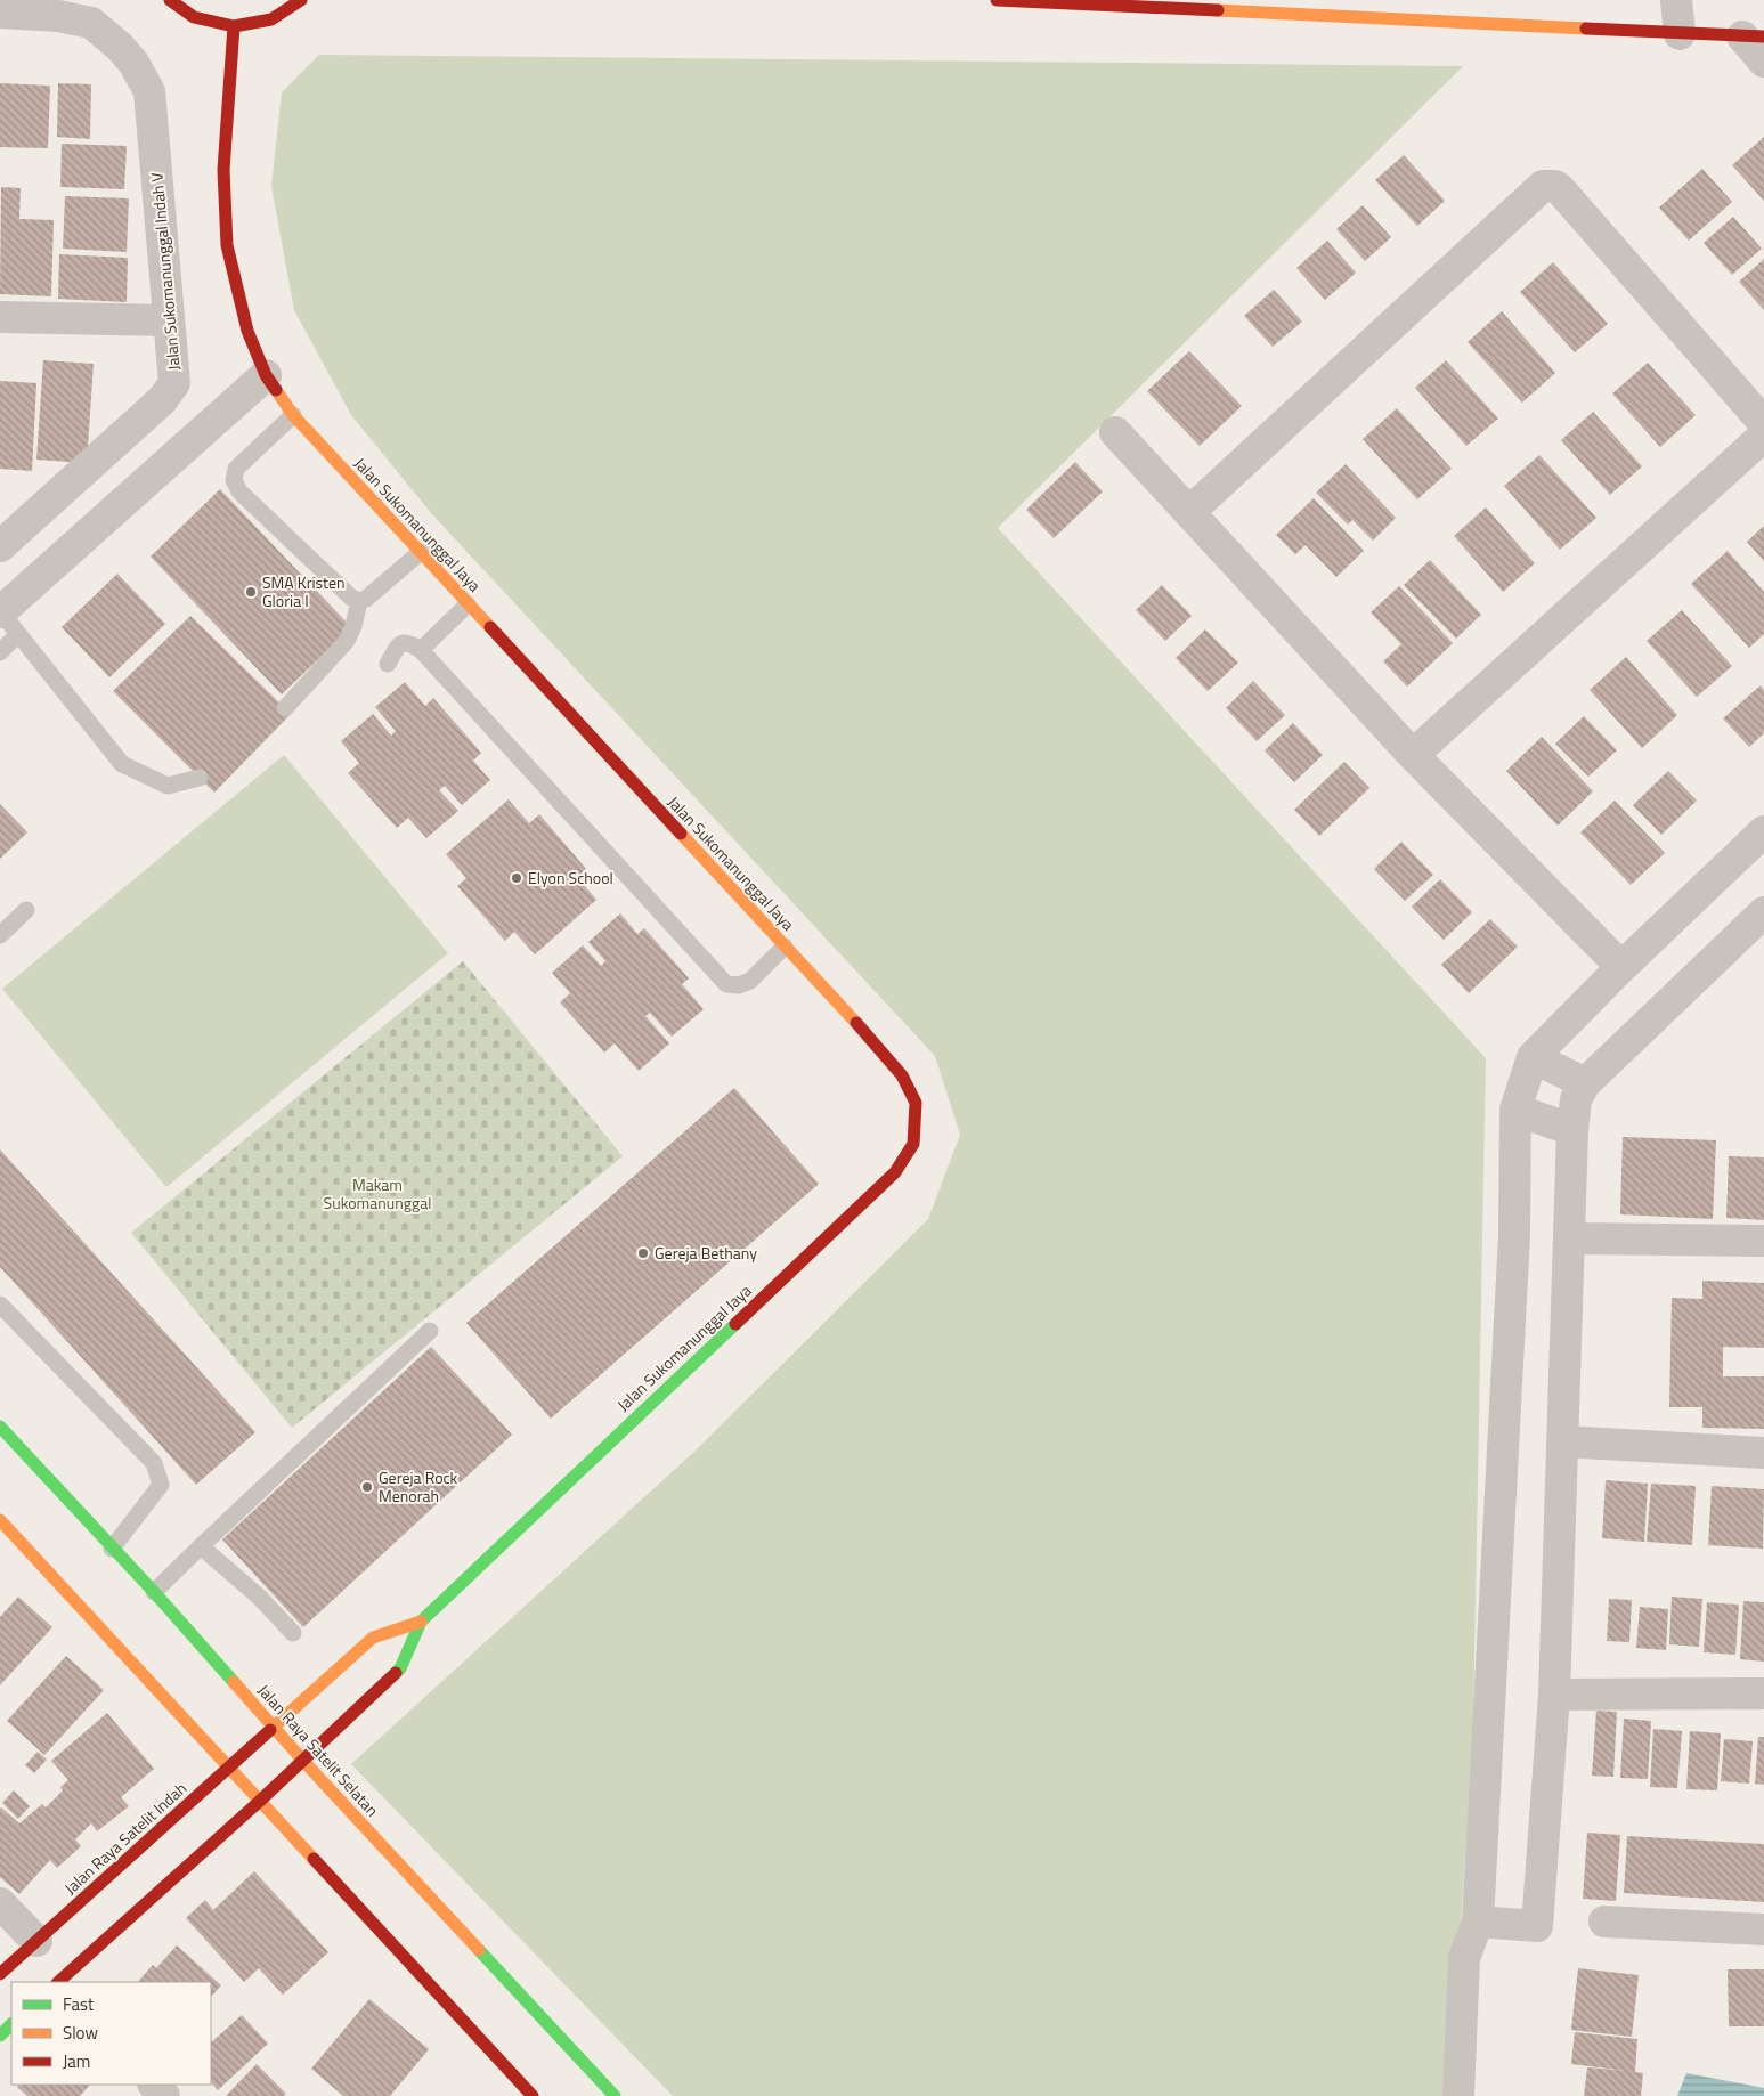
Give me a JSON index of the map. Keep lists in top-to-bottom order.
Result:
{
  "streets": {
    "street": [
      "Jalan Sukomanunggal Indah V",
      "Jalan Sukomanunggal Jaya",
      "Jalan Raya Satelit Selatan",
      "Jalan Raya Satelit Indah"
    ]
  },
  "crossings": [
    ["Jalan Sukomanunggal Jaya", "Jalan Raya Satelit Selatan"],
    ["Jalan Sukomanunggal Jaya", "Jalan Raya Satelit Indah"],
    ["Jalan Raya Satelit Selatan", "Jalan Raya Satelit Indah"]
  ],
  "parks": ["Makam Sukomanunggal"],
  "places": [
    "SMA Kristen Gloria I",
    "Elyon School",
    "Gereja Bethany",
    "Gereja Rock Menorah"
  ],
  "legend": ["Fast", "Slow", "Jam"]
}
